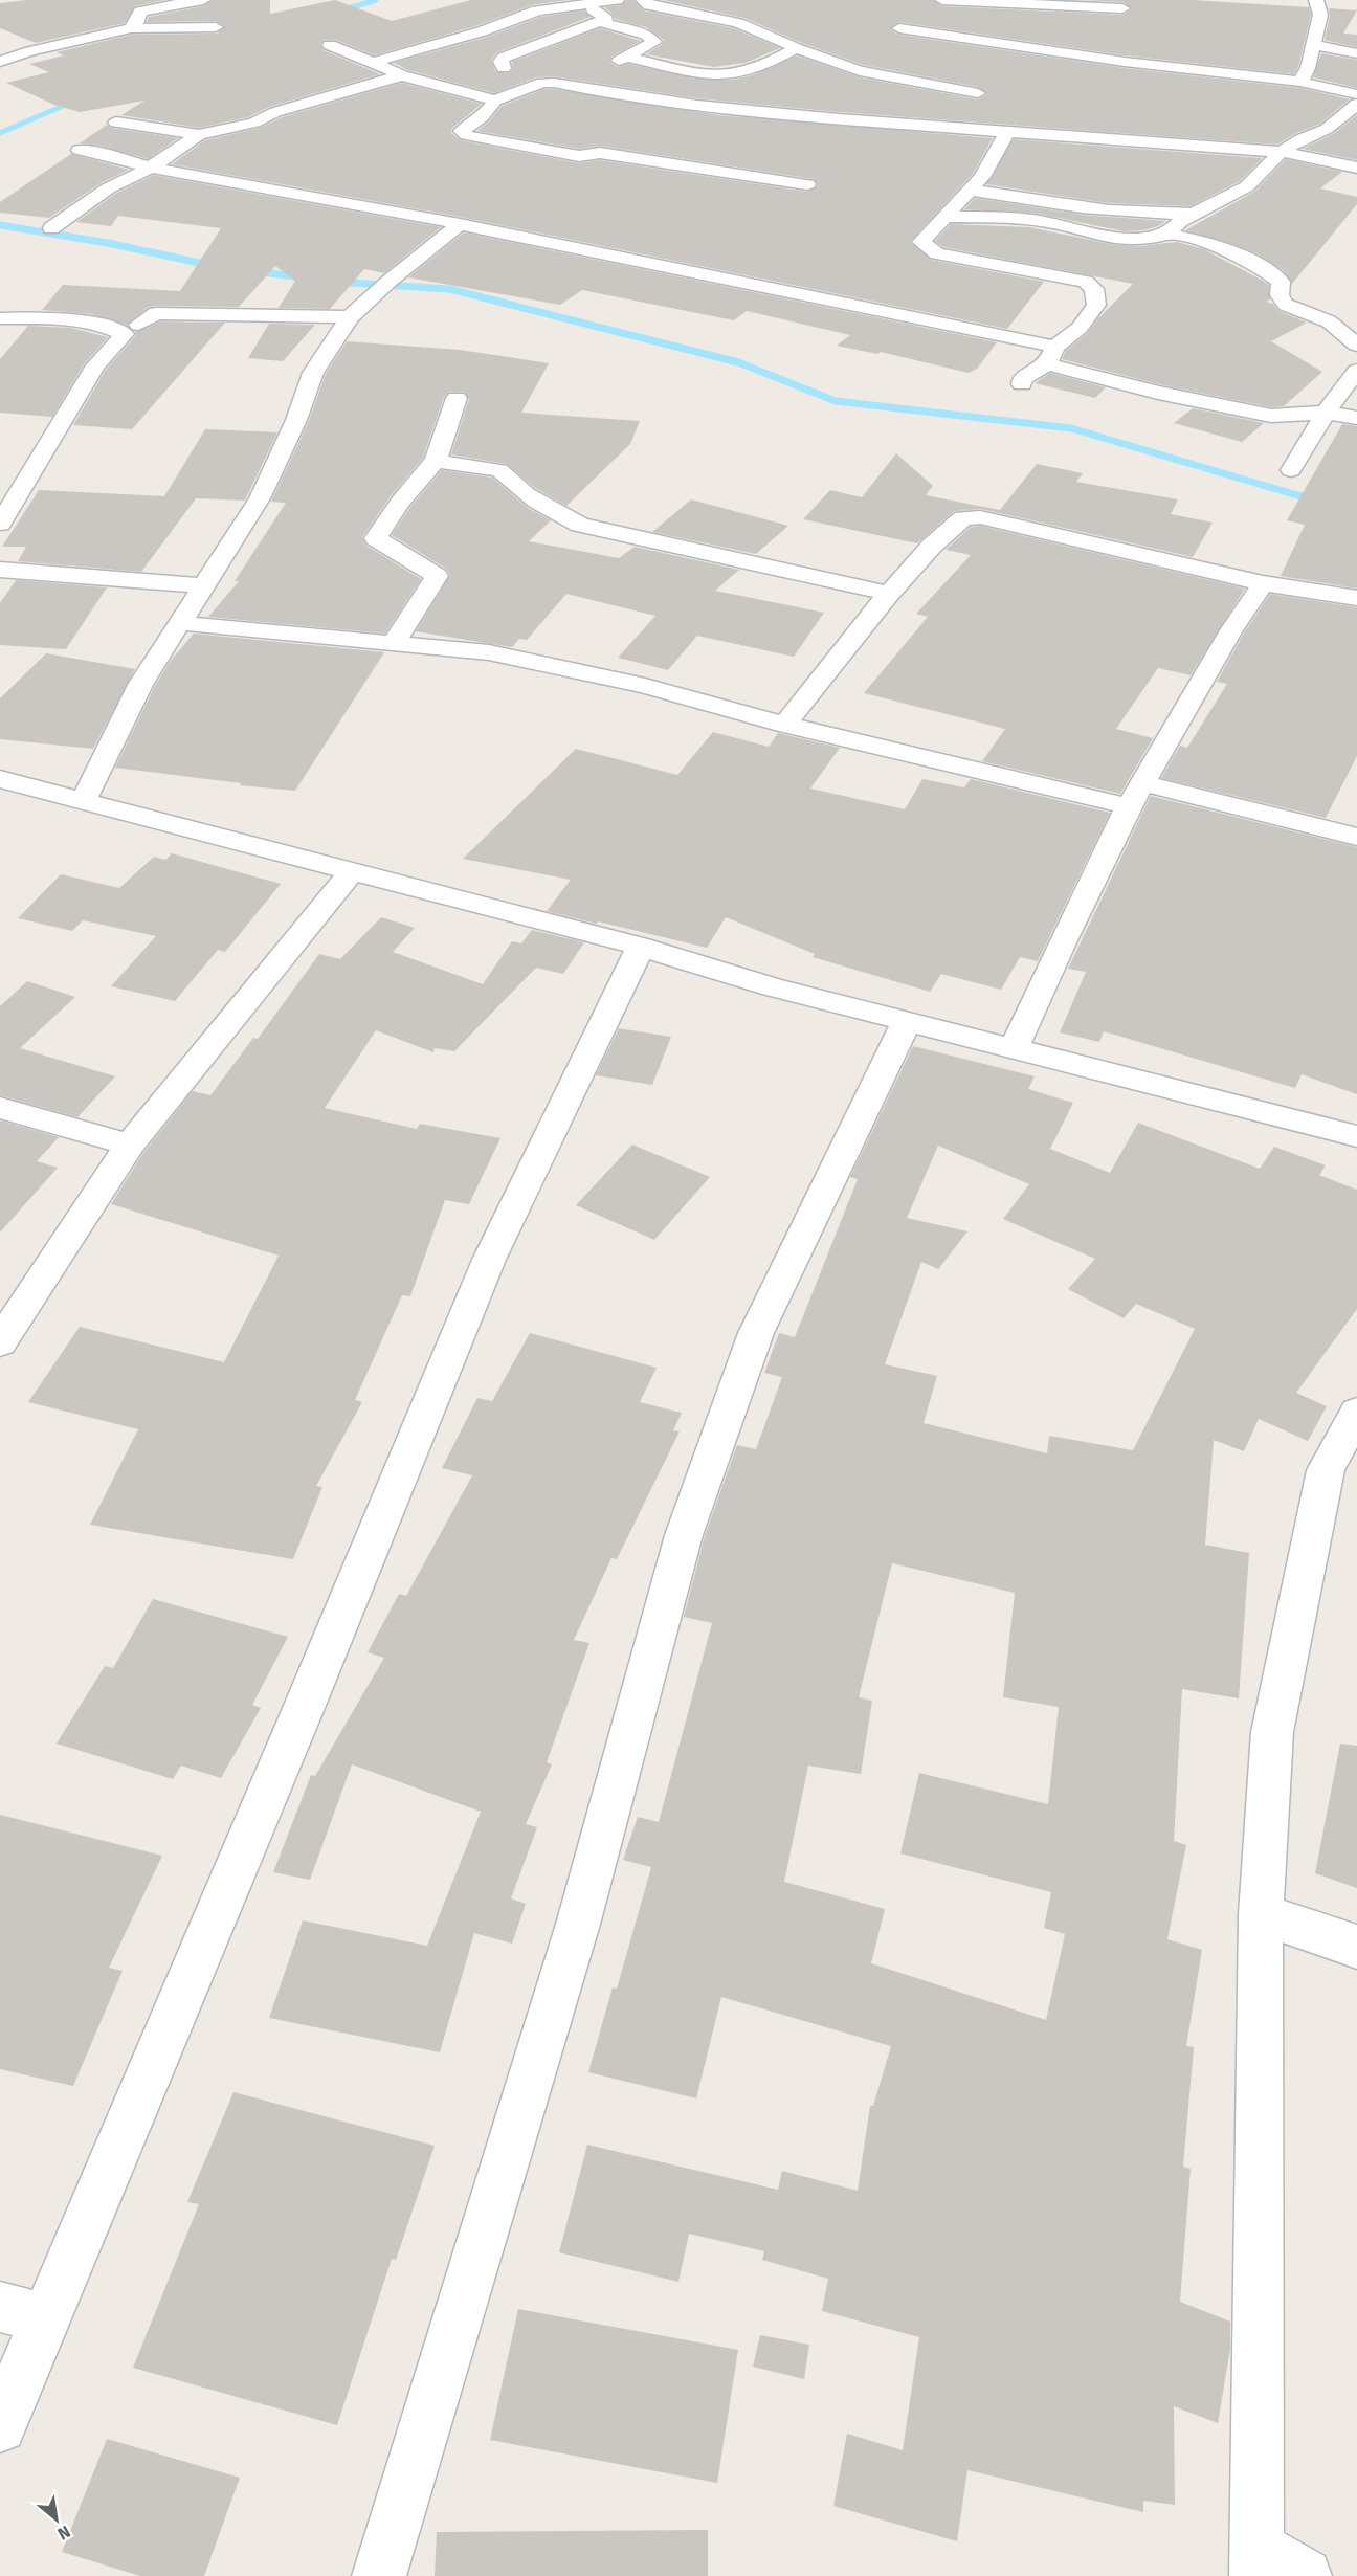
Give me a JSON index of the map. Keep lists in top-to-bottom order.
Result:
{
  "north": "bottom right"
}
